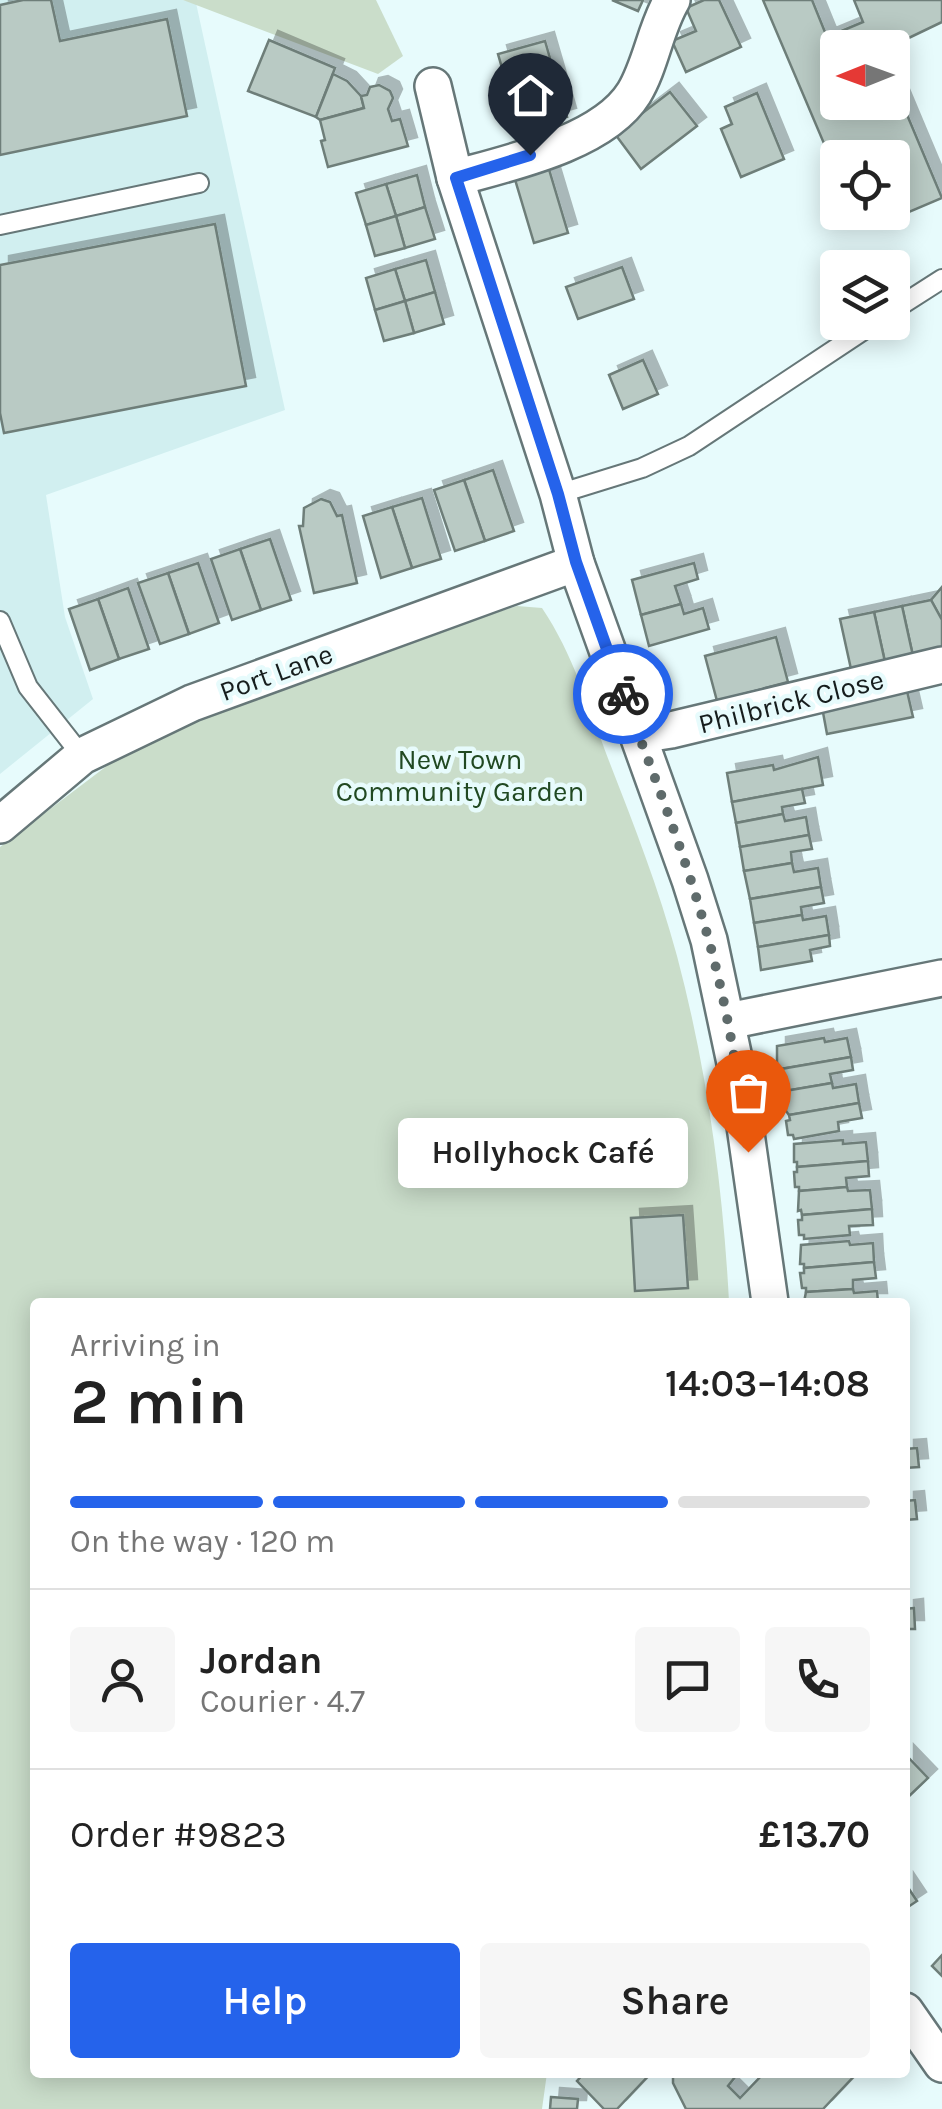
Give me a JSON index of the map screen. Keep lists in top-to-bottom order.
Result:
{
  "streets": {
    "street": ["Port Lane", "Philbrick Close"]
  },
  "parks": ["New Town Community Garden"],
  "places": ["Hollyhock Café"],
  "north": "left",
  "page": {
    "bubble": "Hollyhock Café",
    "heading": ["2 min", "Arriving in", "14:03–14:08"],
    "panel": [
      "Jordan",
      "Courier · 4.7",
      "Order #9823",
      "£13.70"
    ],
    "bar": "On the way · 120 m",
    "buttons": ["Help", "Share"]
  }
}
